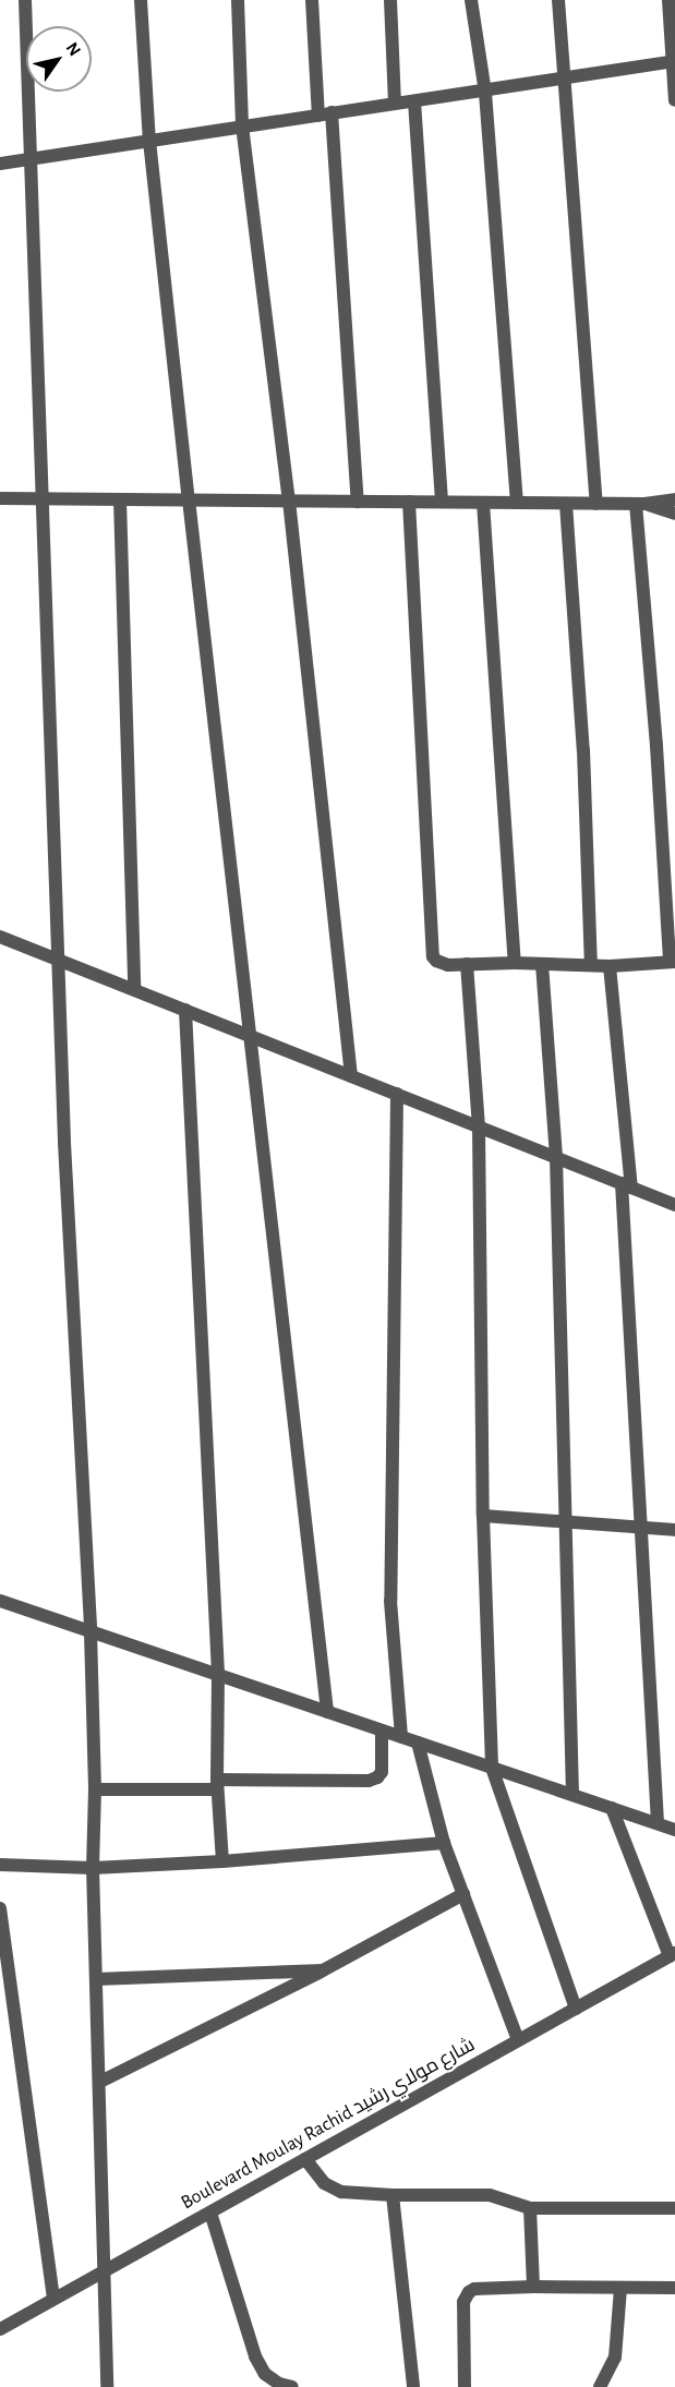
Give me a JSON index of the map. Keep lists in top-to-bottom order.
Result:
{
  "streets": {
    "street": ["Boulevard Moulay Rachid شارع مولاي رشيد"]
  },
  "north": "top right"
}
